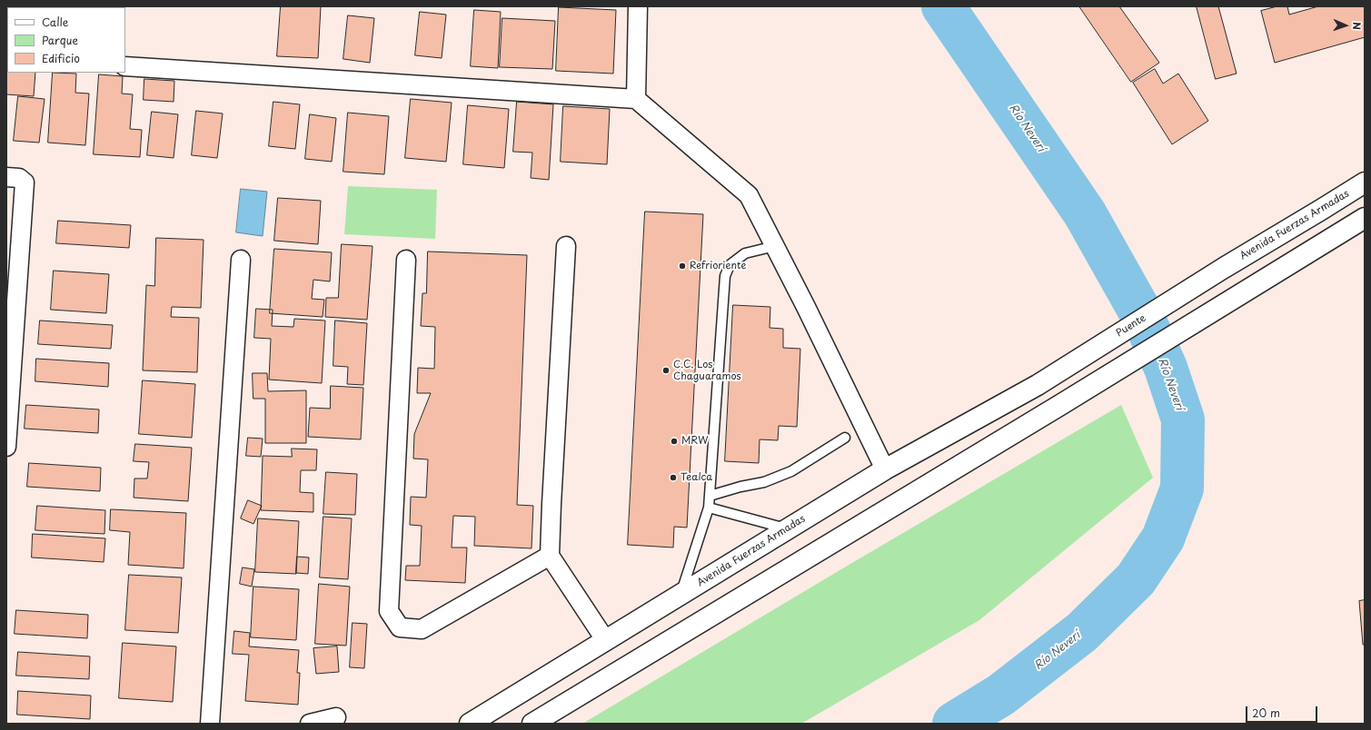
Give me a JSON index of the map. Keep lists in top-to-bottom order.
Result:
{
  "streets": {
    "street": ["Avenida Fuerzas Armadas", "Puente"]
  },
  "crossings": [
    ["Avenida Fuerzas Armadas", "Puente"]
  ],
  "water": ["Río Neverí"],
  "places": [
    "Refrioriente",
    "C.C. Los Chaguaramos",
    "MRW",
    "Tealca"
  ],
  "legend": ["Calle", "Parque", "Edificio"],
  "scale_bar": "20 m",
  "north": "right"
}
